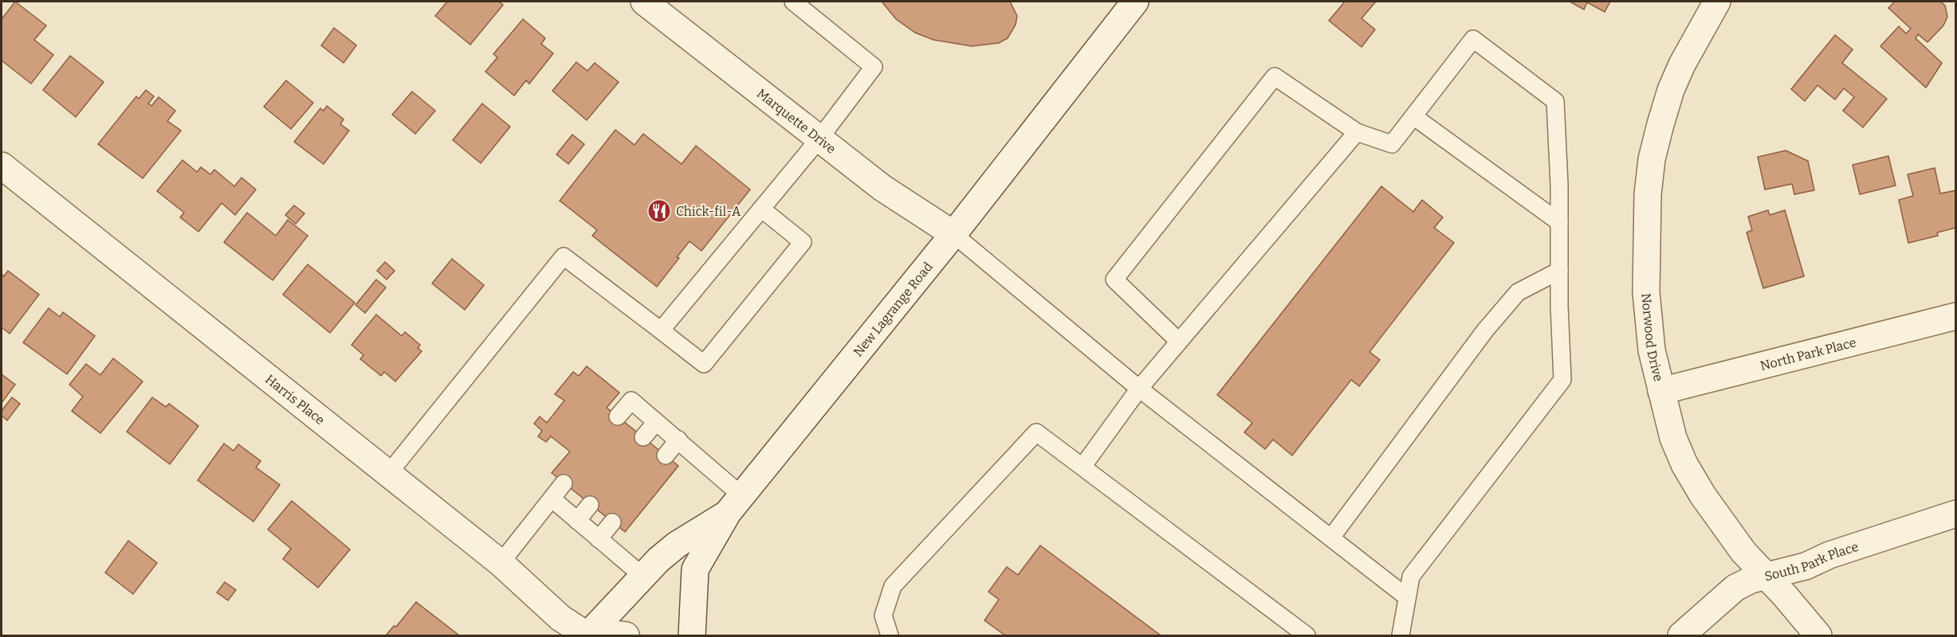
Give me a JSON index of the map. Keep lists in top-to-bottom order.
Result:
{
  "streets": {
    "street": [
      "Marquette Drive",
      "New Lagrange Road",
      "Norwood Drive",
      "North Park Place",
      "Harris Place",
      "South Park Place"
    ]
  },
  "crossings": [
    ["Marquette Drive", "New Lagrange Road"],
    ["Norwood Drive", "North Park Place"],
    ["Norwood Drive", "South Park Place"]
  ],
  "places": {
    "restaurant": ["Chick-fil-A"]
  }
}
